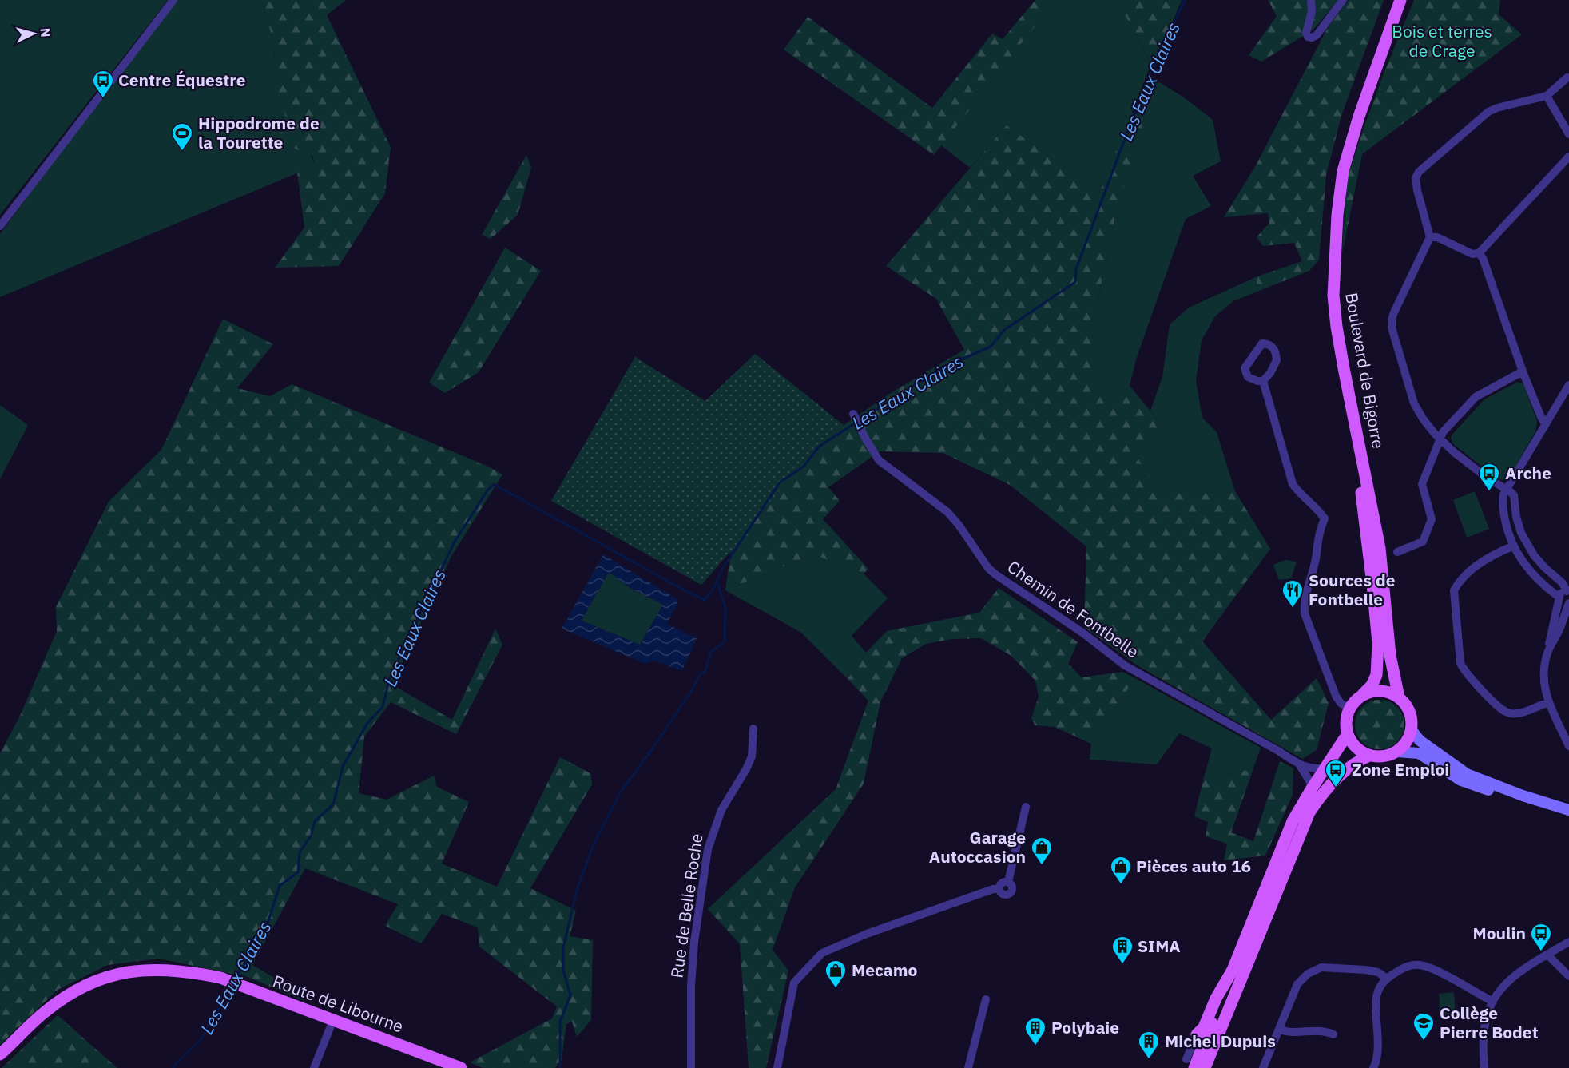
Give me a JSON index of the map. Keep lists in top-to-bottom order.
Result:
{
  "streets": {
    "main road": ["Boulevard de Bigorre", "Route de Libourne"],
    "street": ["Chemin de Fontbelle", "Rue de Belle Roche"]
  },
  "water": ["Les Eaux Claires"],
  "parks": ["Bois et terres de Crage"],
  "places": {
    "bus stop": [
      "Centre Équestre",
      "Arche",
      "Zone Emploi",
      "Moulin"
    ],
    "sports": ["Hippodrome de la Tourette"],
    "restaurant": ["Sources de Fontbelle"],
    "shop": ["Garage Autoccasion", "Pièces auto 16", "Mecamo"],
    "building": ["SIMA", "Polybaie", "Michel Dupuis"],
    "school or university": ["Collège Pierre Bodet"]
  },
  "north": "right"
}
